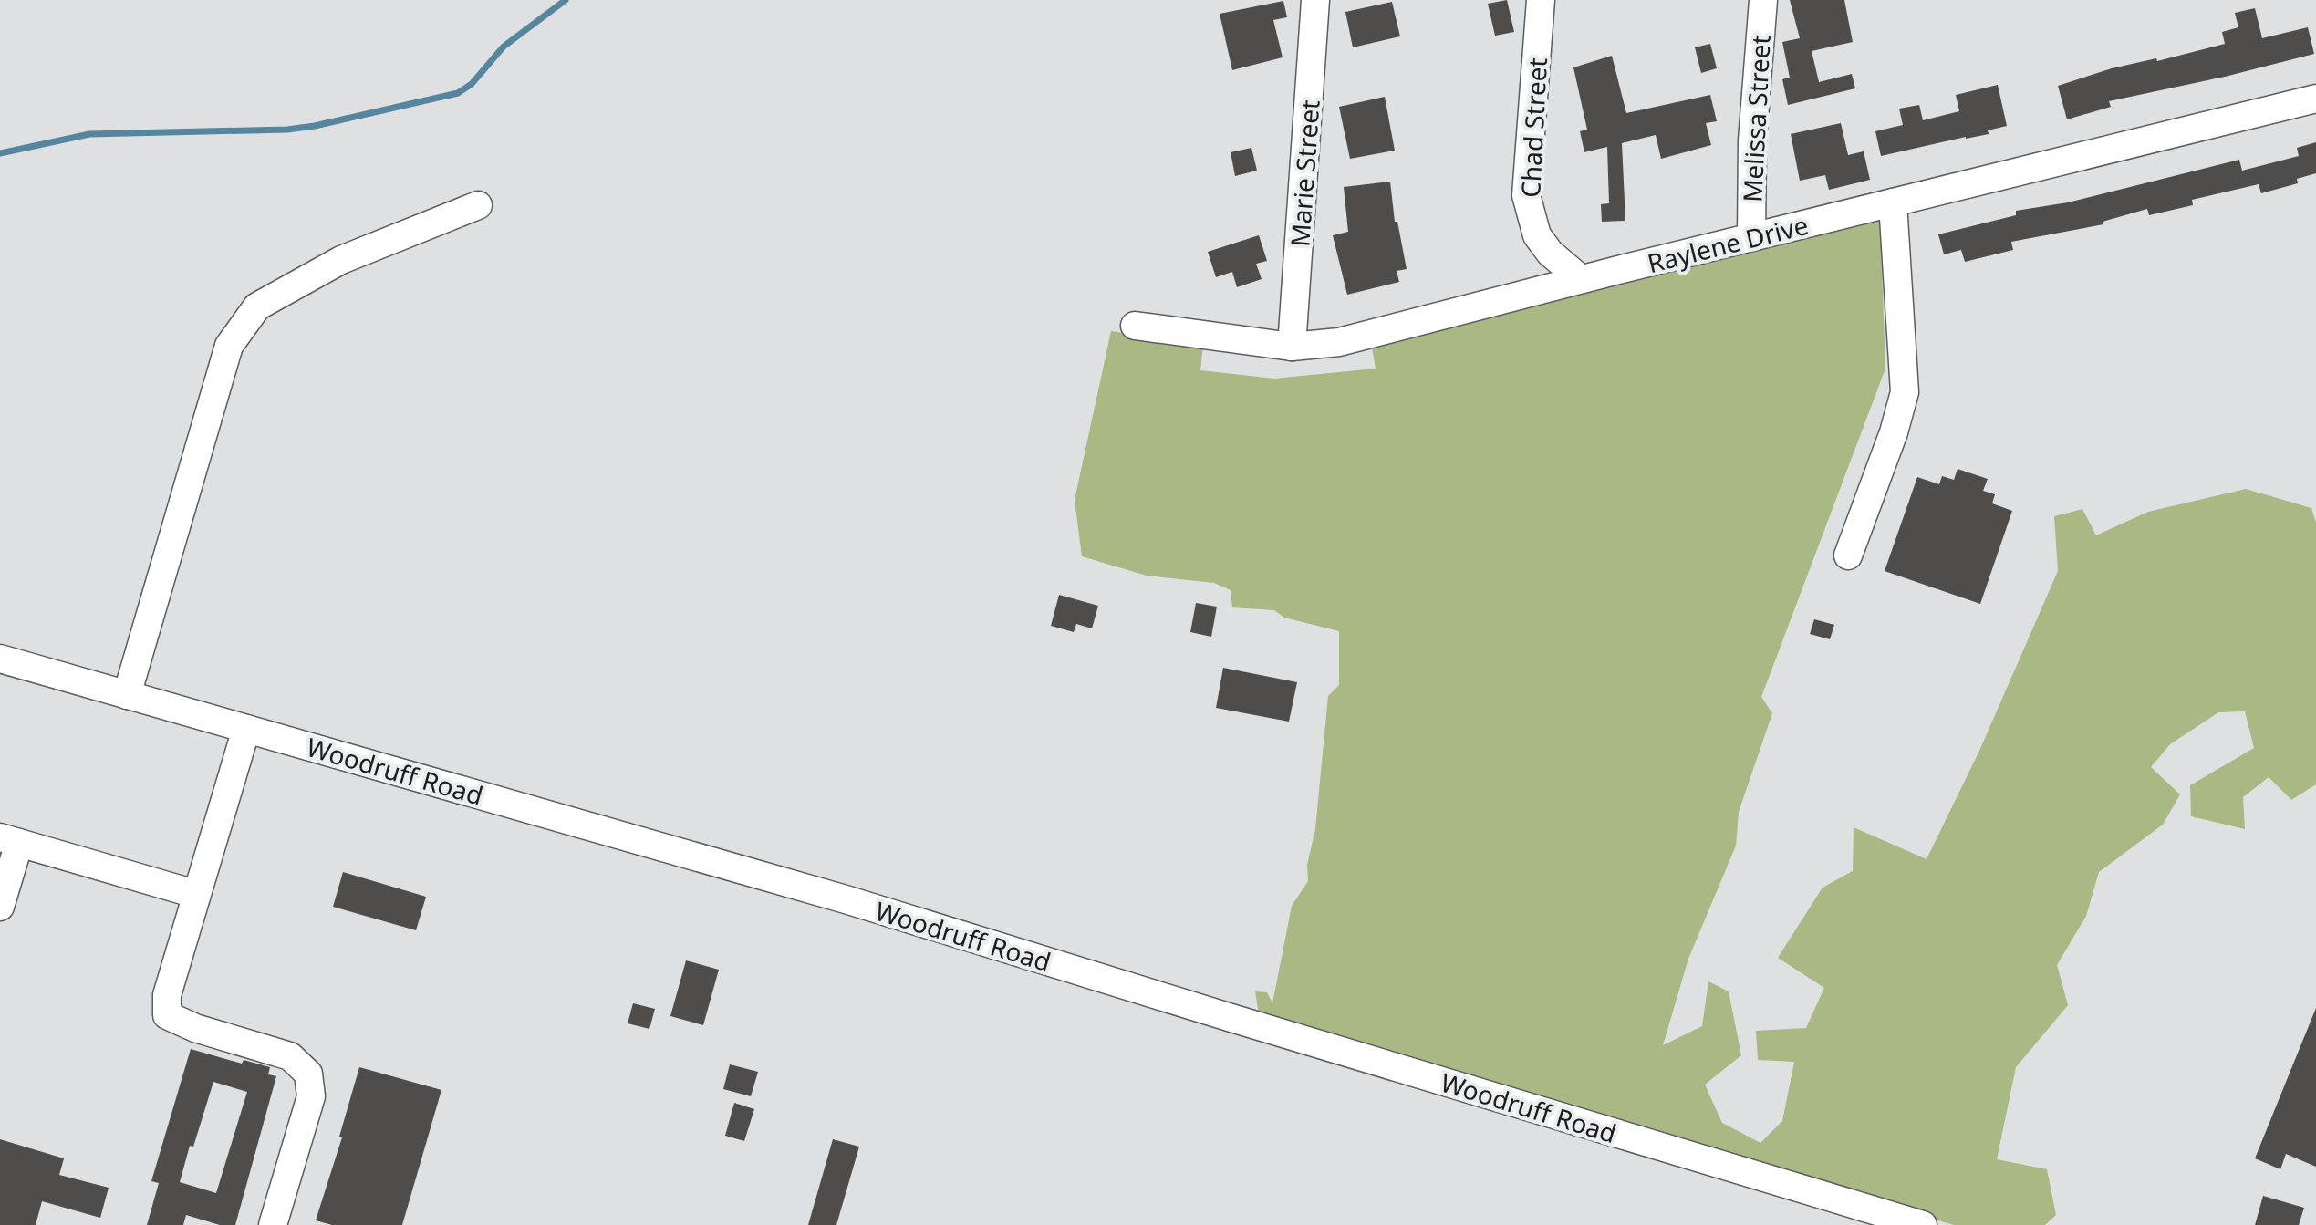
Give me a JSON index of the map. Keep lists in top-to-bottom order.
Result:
{
  "streets": {
    "street": [
      "Melissa Street",
      "Chad Street",
      "Marie Street",
      "Raylene Drive",
      "Woodruff Road"
    ]
  },
  "crossings": [
    ["Melissa Street", "Raylene Drive"],
    ["Chad Street", "Raylene Drive"],
    ["Marie Street", "Raylene Drive"]
  ]
}
